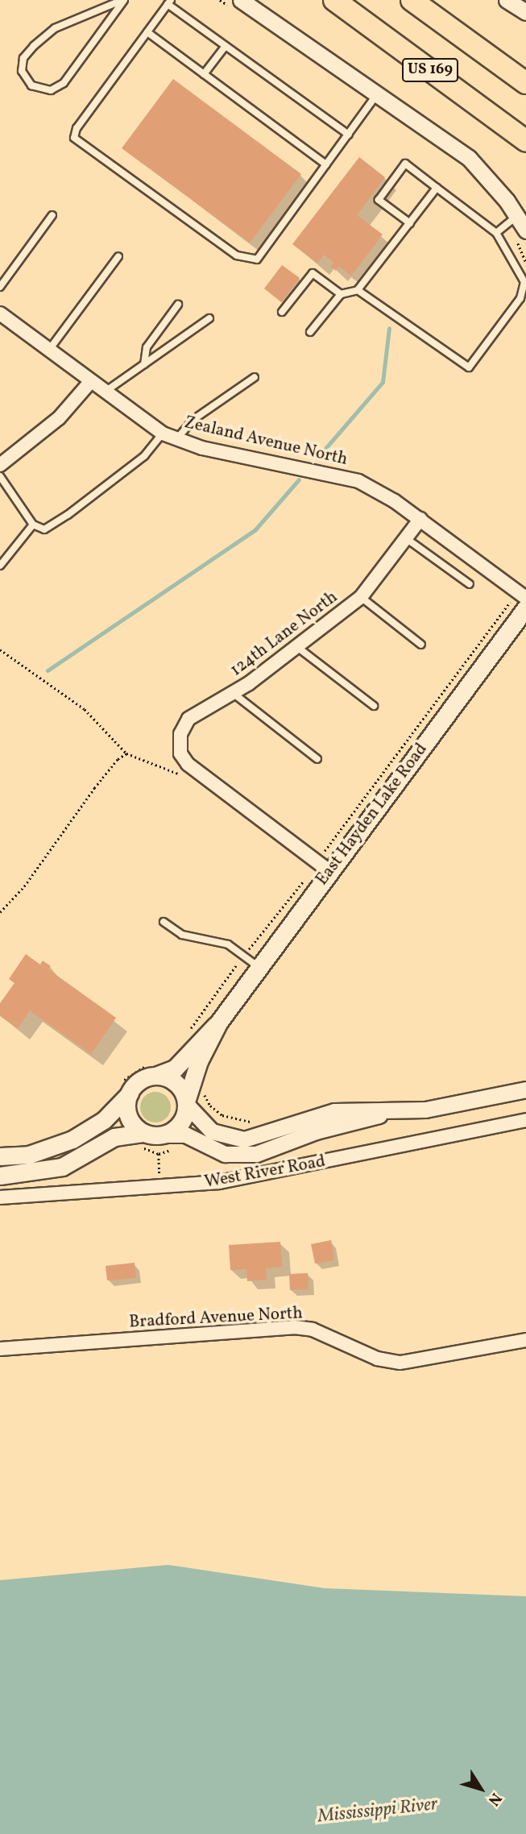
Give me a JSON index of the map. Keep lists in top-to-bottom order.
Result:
{
  "streets": {
    "highway": ["US 169"],
    "main road": ["East Hayden Lake Road"],
    "street": [
      "Zealand Avenue North",
      "124th Lane North",
      "West River Road",
      "Bradford Avenue North"
    ]
  },
  "crossings": [
    ["Zealand Avenue North", "124th Lane North"],
    ["East Hayden Lake Road", "West River Road"]
  ],
  "water": ["Mississippi River"],
  "north": "bottom right"
}
